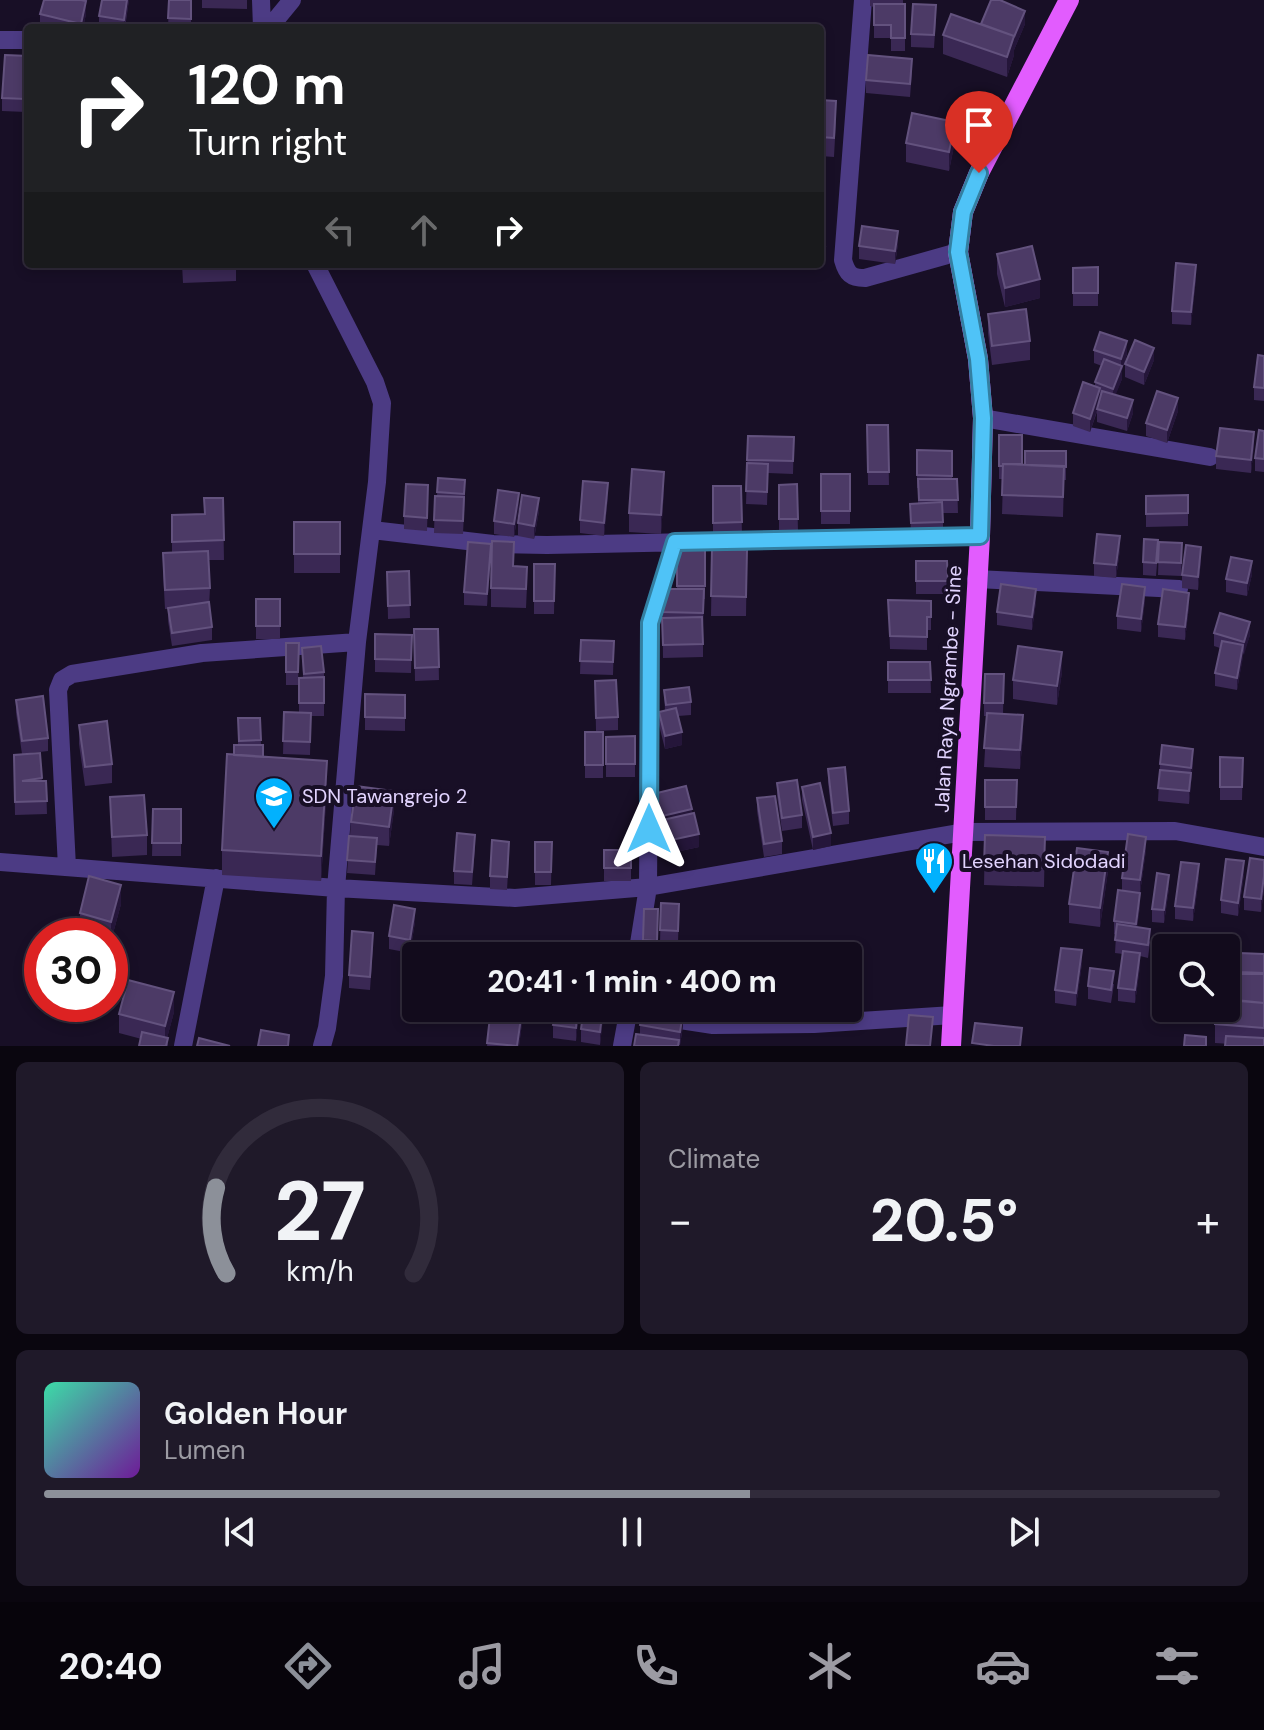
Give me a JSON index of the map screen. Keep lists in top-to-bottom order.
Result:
{
  "streets": {
    "main road": ["Jalan Raya Ngrambe - Sine"]
  },
  "places": {
    "school or university": ["SDN Tawangrejo 2"],
    "restaurant": ["Lesehan Sidodadi"]
  },
  "page": {
    "turn": ["120 m", "Turn right"],
    "limit": "30",
    "trip": "20:41 · 1 min · 400 m",
    "tile": "Climate",
    "heat": ["−", "20.5°", "+"],
    "song": ["Golden Hour", "Lumen"],
    "tabs": "20:40",
    "gauge": ["27", "km/h"]
  }
}
